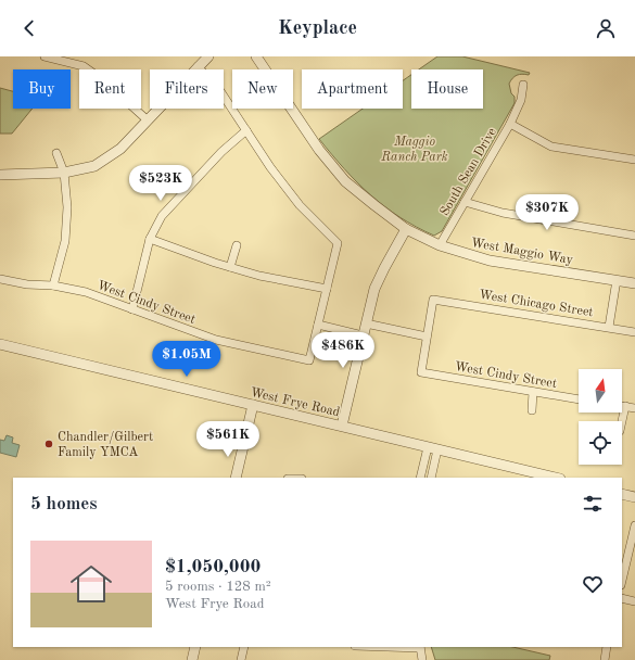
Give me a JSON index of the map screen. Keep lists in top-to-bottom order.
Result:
{
  "streets": {
    "street": [
      "South Sean Drive",
      "West Maggio Way",
      "West Cindy Street",
      "West Chicago Street",
      "West Frye Road"
    ]
  },
  "crossings": [
    ["South Sean Drive", "West Maggio Way"],
    ["West Cindy Street", "West Chicago Street"]
  ],
  "parks": ["Maggio Ranch Park"],
  "places": ["Chandler/Gilbert Family YMCA"],
  "north": "top",
  "page": {
    "header": "Keyplace",
    "chip": [
      "Buy",
      "Rent",
      "Filters",
      "New",
      "Apartment",
      "House"
    ],
    "price": [
      "$523K",
      "$307K",
      "$486K",
      "$1.05M",
      "$561K"
    ],
    "heading": "5 homes",
    "list": [
      {
        "name": "$1,050,000",
        "note": "5 rooms · 128 m² · West Frye Road"
      }
    ]
  }
}
